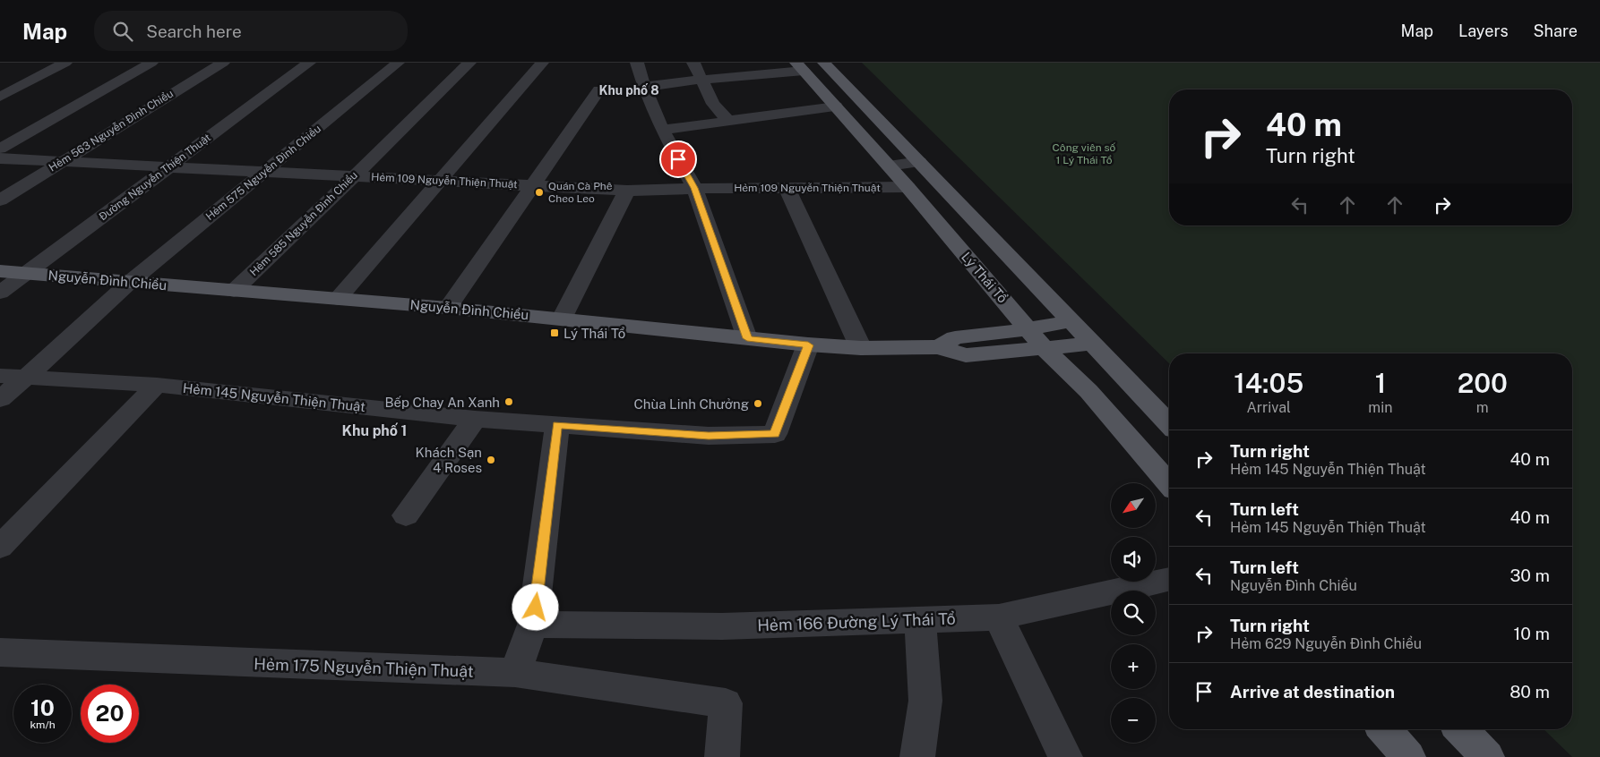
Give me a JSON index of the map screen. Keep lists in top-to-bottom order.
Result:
{
  "streets": {
    "main road": ["Lý Thái Tổ", "Nguyễn Đình Chiểu"],
    "street": [
      "Hẻm 563 Nguyễn Ðình Chiểu",
      "Hẻm 575 Nguyễn Ðình Chiểu",
      "Đường Nguyễn Thiện Thuật",
      "Hẻm 109 Nguyễn Thiện Thuật",
      "Hẻm 585 Nguyễn Ðình Chiểu",
      "Hẻm 145 Nguyễn Thiện Thuật",
      "Hẻm 166 Đường Lý Thái Tổ",
      "Hẻm 175 Nguyễn Thiện Thuật"
    ]
  },
  "crossings": [
    ["Hẻm 563 Nguyễn Ðình Chiểu", "Hẻm 109 Nguyễn Thiện Thuật"],
    ["Hẻm 575 Nguyễn Ðình Chiểu", "Hẻm 109 Nguyễn Thiện Thuật"],
    ["Hẻm 575 Nguyễn Ðình Chiểu", "Nguyễn Đình Chiểu"],
    ["Hẻm 575 Nguyễn Ðình Chiểu", "Hẻm 145 Nguyễn Thiện Thuật"],
    ["Đường Nguyễn Thiện Thuật", "Hẻm 109 Nguyễn Thiện Thuật"],
    ["Đường Nguyễn Thiện Thuật", "Nguyễn Đình Chiểu"],
    ["Hẻm 109 Nguyễn Thiện Thuật", "Hẻm 585 Nguyễn Ðình Chiểu"],
    ["Hẻm 109 Nguyễn Thiện Thuật", "Lý Thái Tổ"],
    ["Hẻm 585 Nguyễn Ðình Chiểu", "Nguyễn Đình Chiểu"],
    ["Lý Thái Tổ", "Nguyễn Đình Chiểu"],
    ["Nguyễn Đình Chiểu", "Hẻm 145 Nguyễn Thiện Thuật"]
  ],
  "districts": ["Khu phố 8", "Khu phố 1"],
  "parks": ["Công viên số 1 Lý Thái Tổ"],
  "places": {
    "other": [
      "Quán Cà Phê Cheo Leo",
      "Bếp Chay An Xanh",
      "Chùa Linh Chưởng",
      "Khách Sạn 4 Roses"
    ],
    "transit": ["Lý Thái Tổ"]
  },
  "north": "bottom left",
  "page": {
    "header": "Map",
    "search": "Search here",
    "nav": ["Map", "Layers", "Share"],
    "turn": ["40 m", "Turn right"],
    "eta": [
      "14:05",
      "Arrival",
      "1",
      "min",
      "200",
      "m"
    ],
    "list": [
      {
        "name": "Turn right",
        "note": "Hẻm 145 Nguyễn Thiện Thuật",
        "value": "40 m"
      },
      {
        "name": "Turn left",
        "note": "Hẻm 145 Nguyễn Thiện Thuật",
        "value": "40 m"
      },
      {
        "name": "Turn left",
        "note": "Nguyễn Đình Chiểu",
        "value": "30 m"
      },
      {
        "name": "Turn right",
        "note": "Hẻm 629 Nguyễn Ðình Chiểu",
        "value": "10 m"
      },
      {
        "name": "Arrive at destination",
        "value": "80 m"
      }
    ],
    "map_buttons": ["+", "−"],
    "speed": "10 km/h",
    "limit": "20"
  }
}
